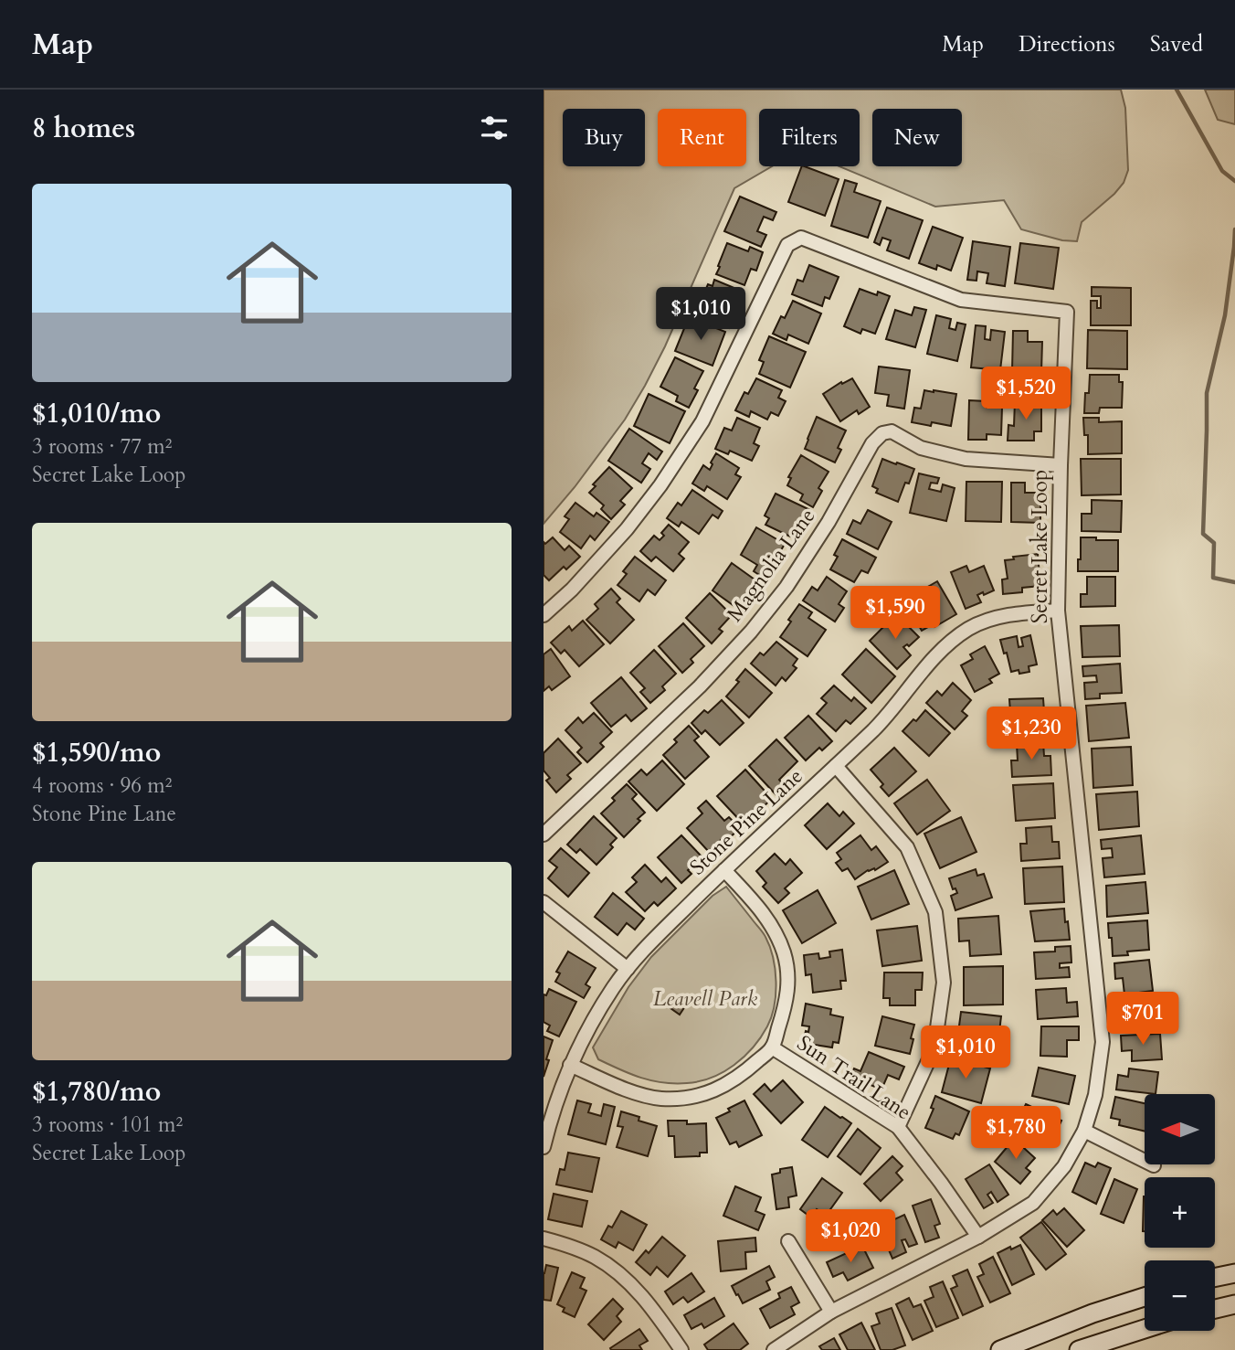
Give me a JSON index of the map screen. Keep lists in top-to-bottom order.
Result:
{
  "streets": {
    "street": [
      "Secret Lake Loop",
      "Magnolia Lane",
      "Stone Pine Lane",
      "Sun Trail Lane"
    ]
  },
  "crossings": [
    ["Secret Lake Loop", "Magnolia Lane"],
    ["Secret Lake Loop", "Stone Pine Lane"],
    ["Secret Lake Loop", "Sun Trail Lane"]
  ],
  "parks": ["Leavell Park"],
  "north": "left",
  "page": {
    "header": "Map",
    "nav": ["Map", "Directions", "Saved"],
    "heading": "8 homes",
    "chip": [
      "Buy",
      "Rent",
      "Filters",
      "New"
    ],
    "list": [
      {
        "name": "$1,010/mo",
        "note": "3 rooms · 77 m² · Secret Lake Loop"
      },
      {
        "name": "$1,590/mo",
        "note": "4 rooms · 96 m² · Stone Pine Lane"
      },
      {
        "name": "$1,780/mo",
        "note": "3 rooms · 101 m² · Secret Lake Loop"
      }
    ],
    "price": [
      "$1,010",
      "$1,520",
      "$1,590",
      "$1,230",
      "$701",
      "$1,010",
      "$1,780",
      "$1,020"
    ],
    "map_buttons": ["+", "−"]
  }
}
